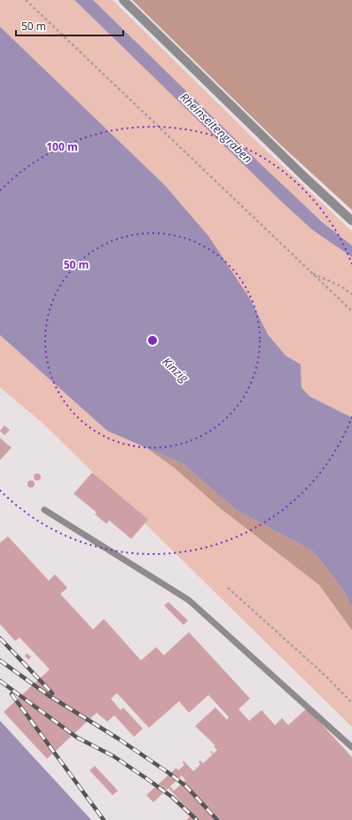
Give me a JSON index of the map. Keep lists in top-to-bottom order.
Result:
{
  "water": ["Rheinseitengraben", "Kinzig"],
  "scale_bar": "50 m",
  "rings": ["100 m", "50 m"]
}
